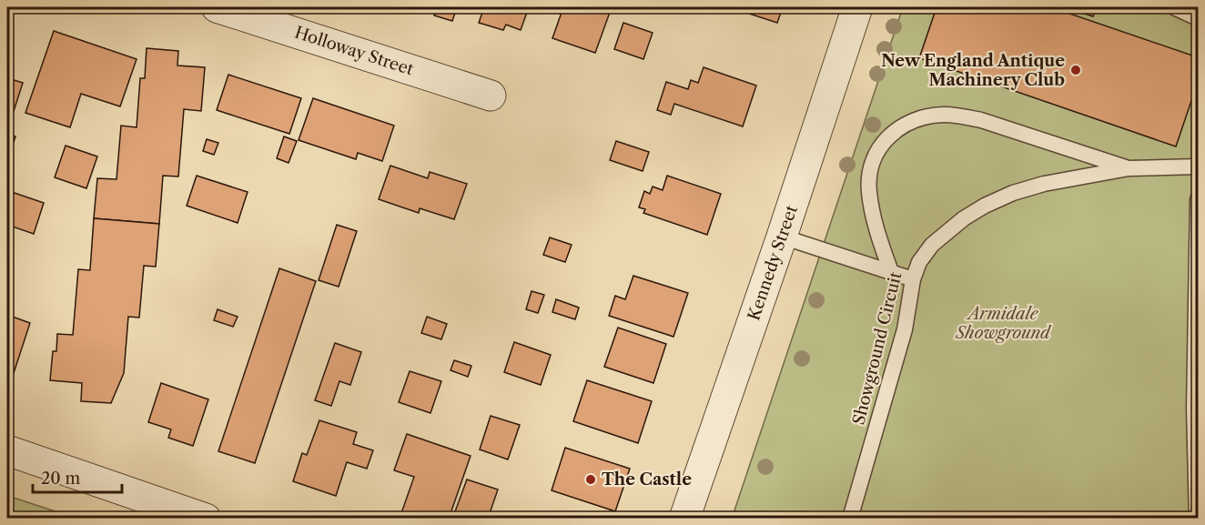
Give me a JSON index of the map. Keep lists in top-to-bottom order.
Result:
{
  "streets": {
    "street": ["Holloway Street", "Kennedy Street"],
    "lane": ["Showground Circuit"]
  },
  "parks": ["Armidale Showground"],
  "places": ["New England Antique Machinery Club", "The Castle"],
  "scale_bar": "20 m"
}
